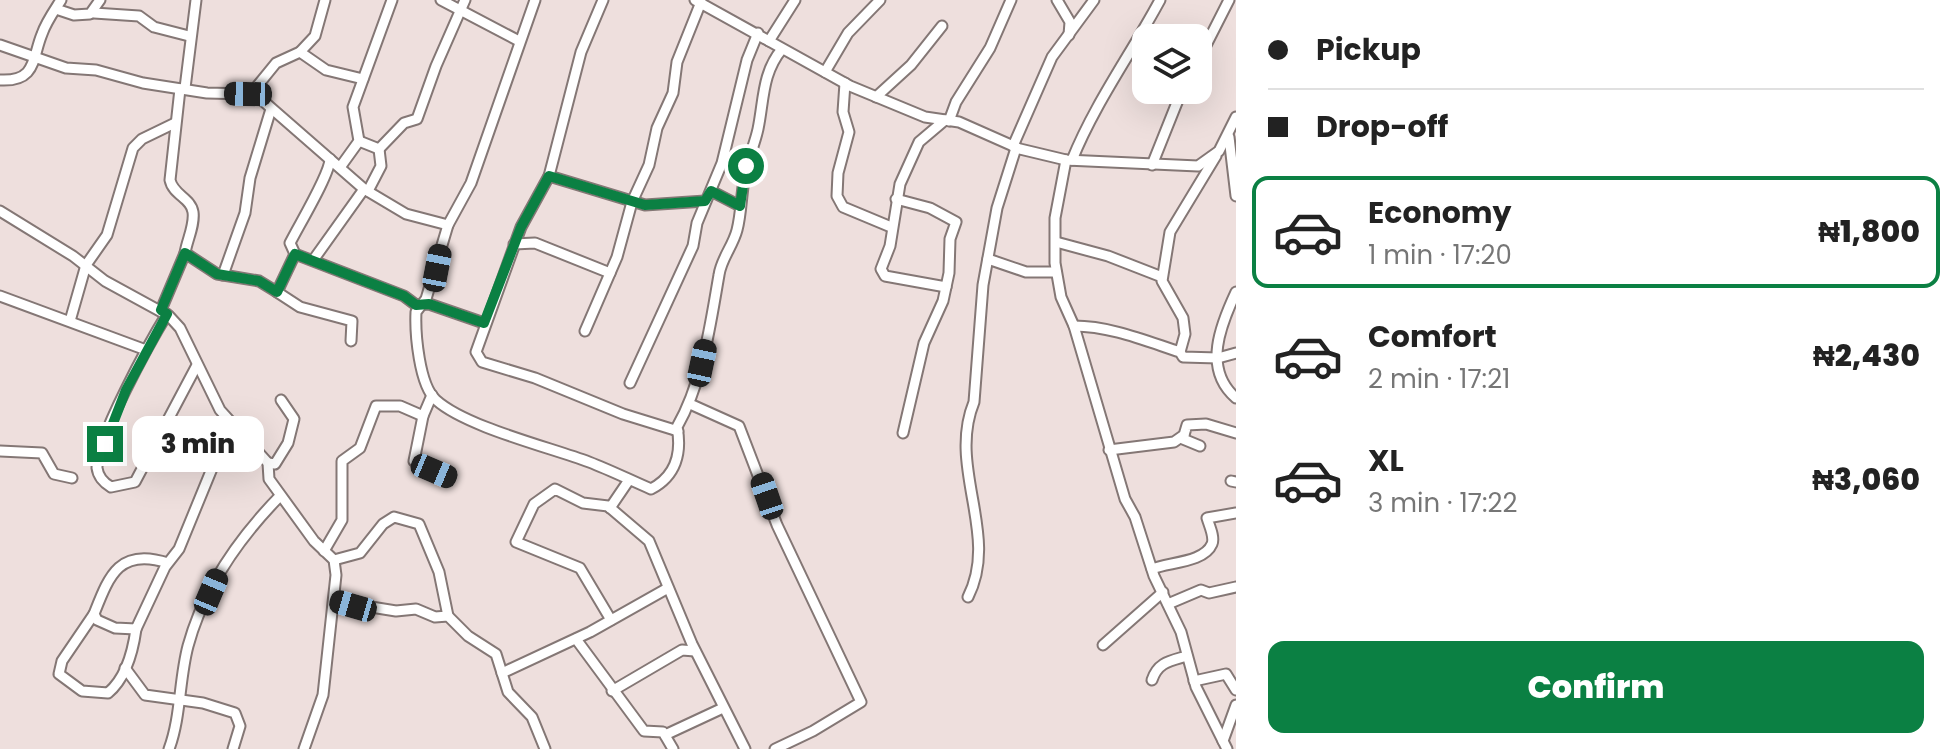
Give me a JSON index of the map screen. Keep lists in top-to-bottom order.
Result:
{
  "page": {
    "banner": ["Pickup", "Drop-off"],
    "list": [
      {
        "name": "Economy",
        "note": "1 min · 17:20",
        "value": "₦1,800"
      },
      {
        "name": "Comfort",
        "note": "2 min · 17:21",
        "value": "₦2,430"
      },
      {
        "name": "XL",
        "note": "3 min · 17:22",
        "value": "₦3,060"
      }
    ],
    "bubble": "3 min",
    "buttons": "Confirm"
  }
}
